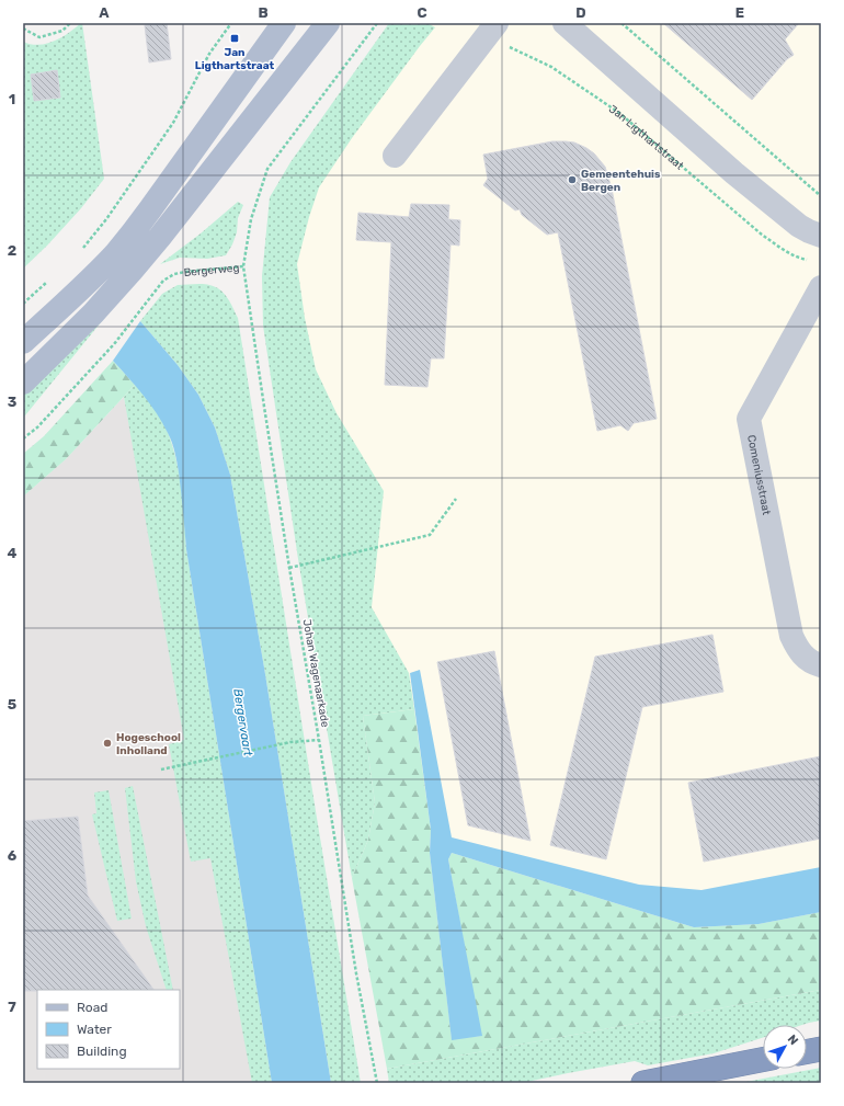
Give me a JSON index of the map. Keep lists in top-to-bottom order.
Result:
{
  "streets": {
    "street": ["Comeniusstraat"],
    "path": ["Jan Ligthartstraat", "Bergerweg", "Johan Wagenaarkade"]
  },
  "crossings": [
    ["Bergerweg", "Johan Wagenaarkade"]
  ],
  "water": ["Bergervaart"],
  "places": {
    "transit": ["Jan Ligthartstraat"],
    "other": ["Gemeentehuis Bergen", "Hogeschool Inholland"]
  },
  "legend": ["Road", "Water", "Building"],
  "north": "top right",
  "grid": {
    "columns": [
      "A",
      "B",
      "C",
      "D",
      "E"
    ],
    "rows": [
      "1",
      "2",
      "3",
      "4",
      "5",
      "6",
      "7"
    ]
  }
}
